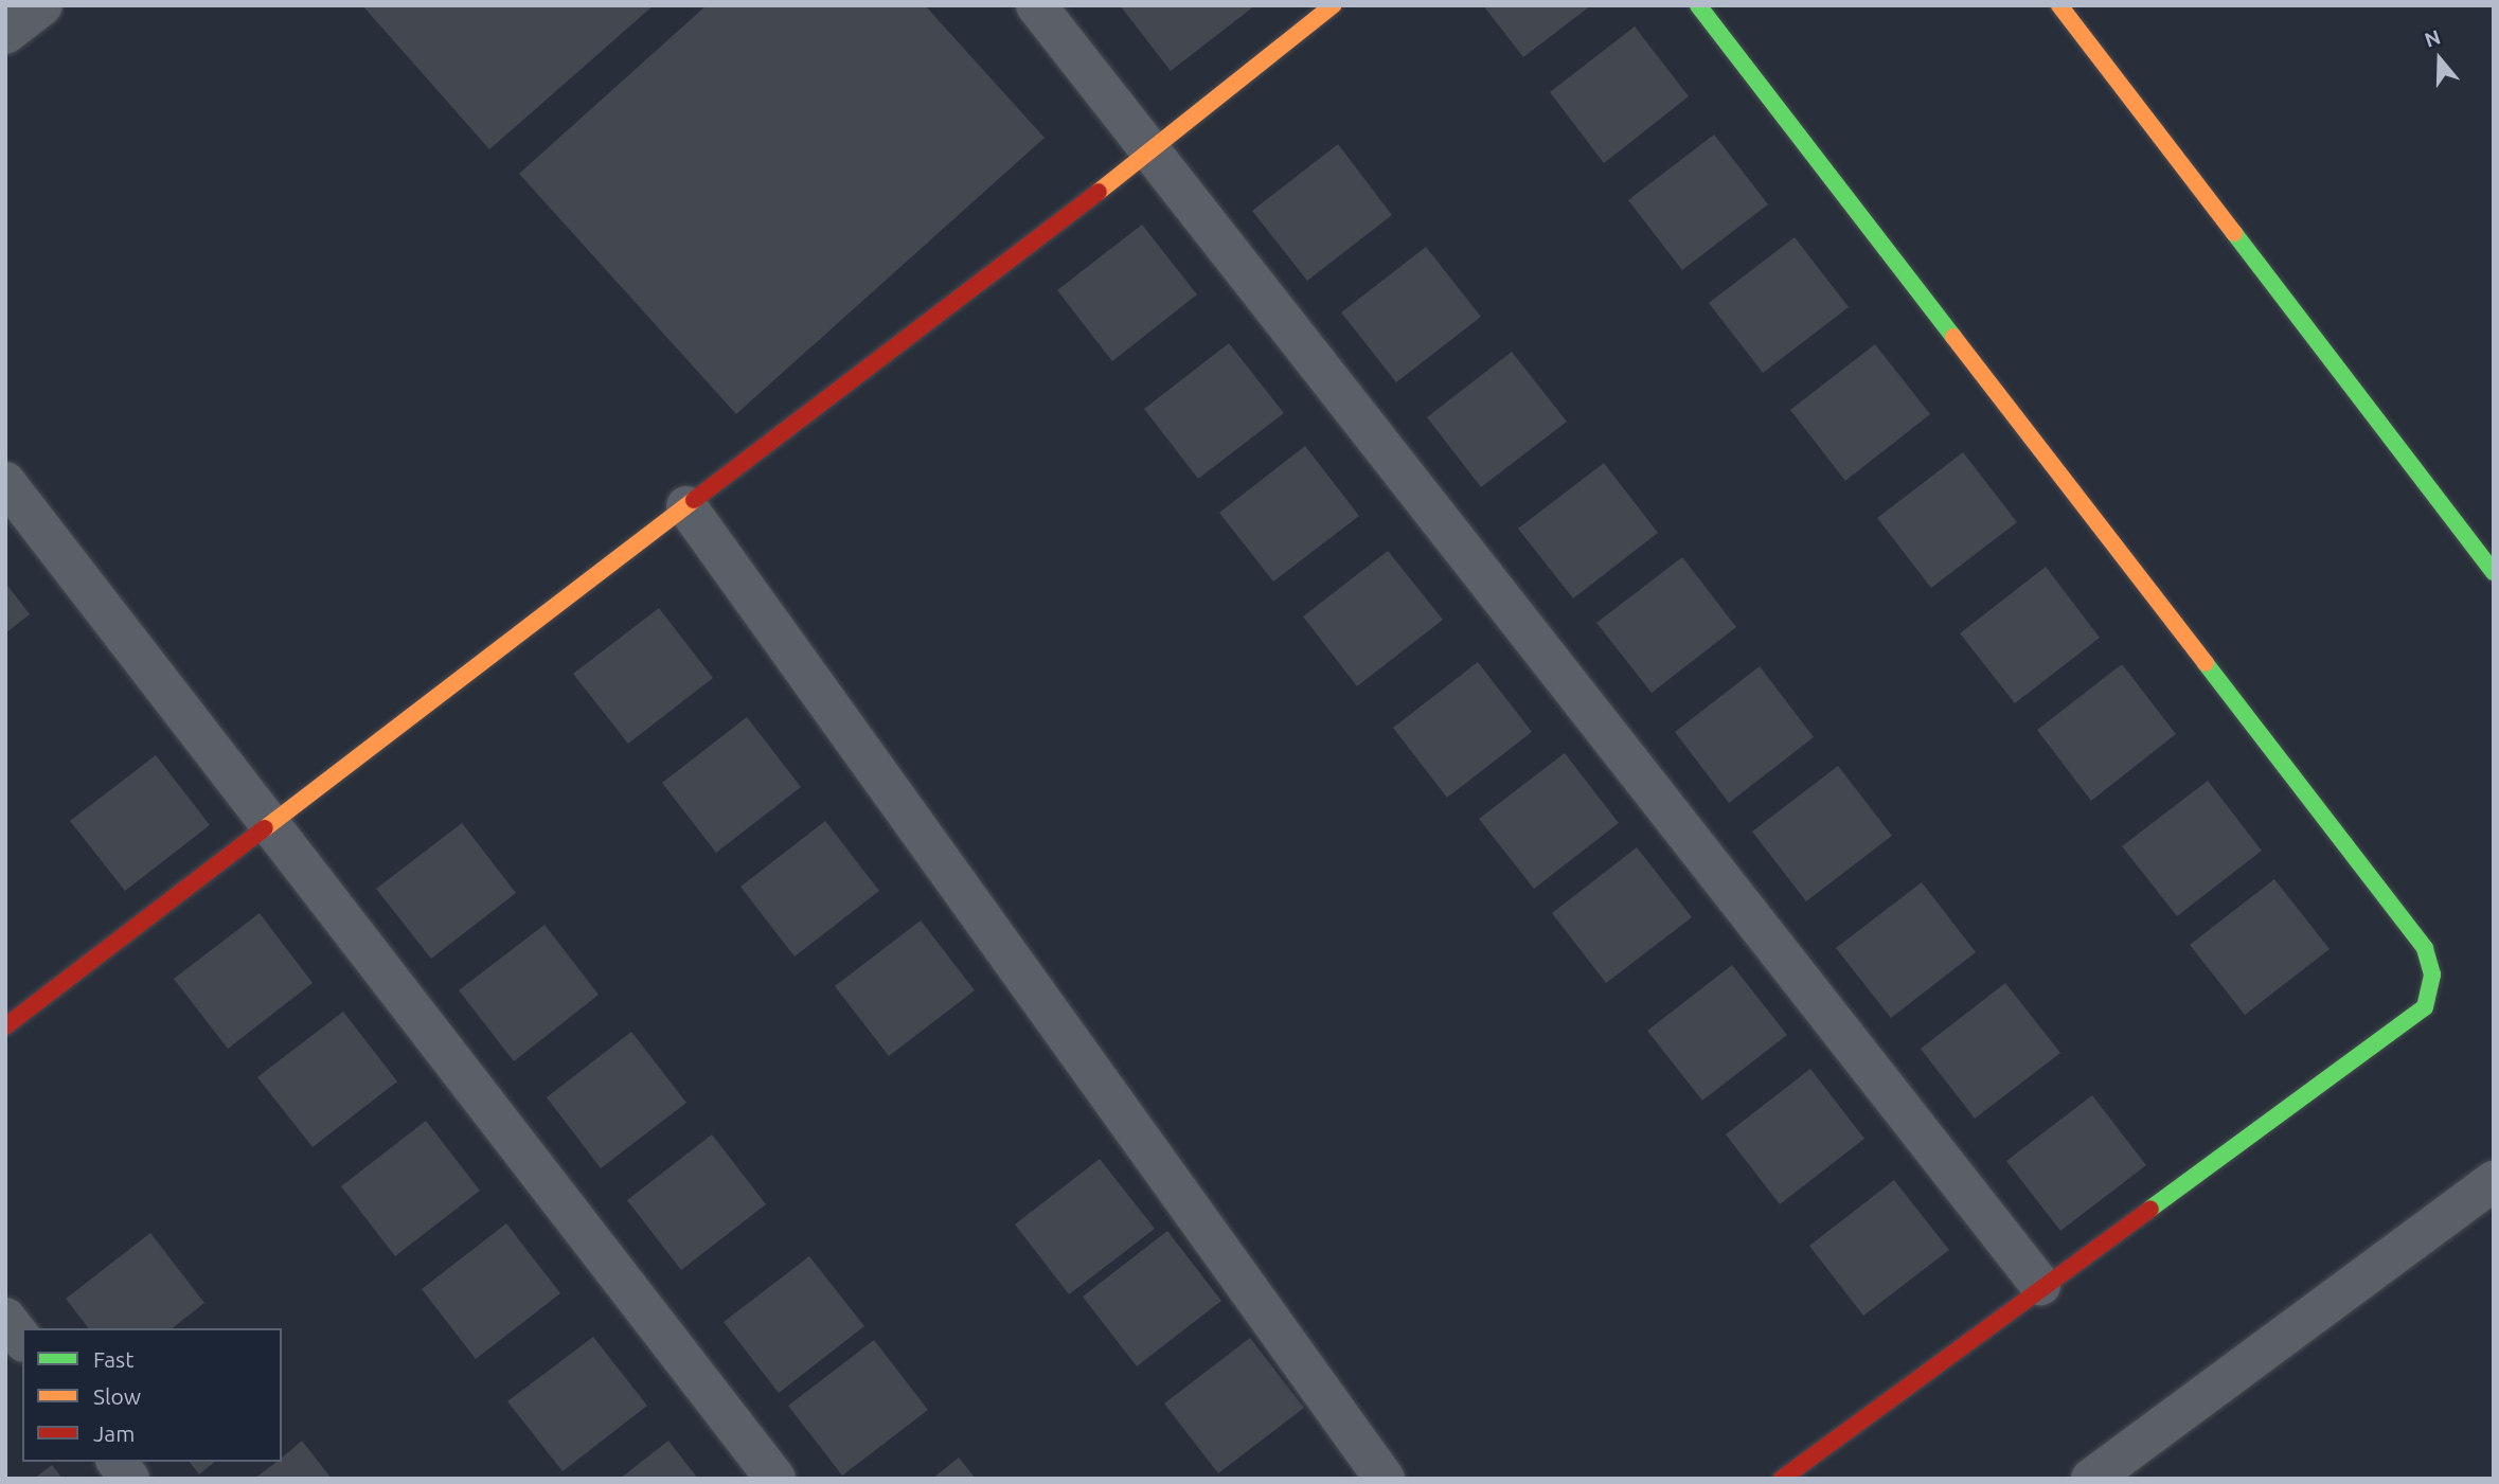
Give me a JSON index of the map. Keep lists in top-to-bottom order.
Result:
{
  "legend": ["Fast", "Slow", "Jam"],
  "north": "top"
}
